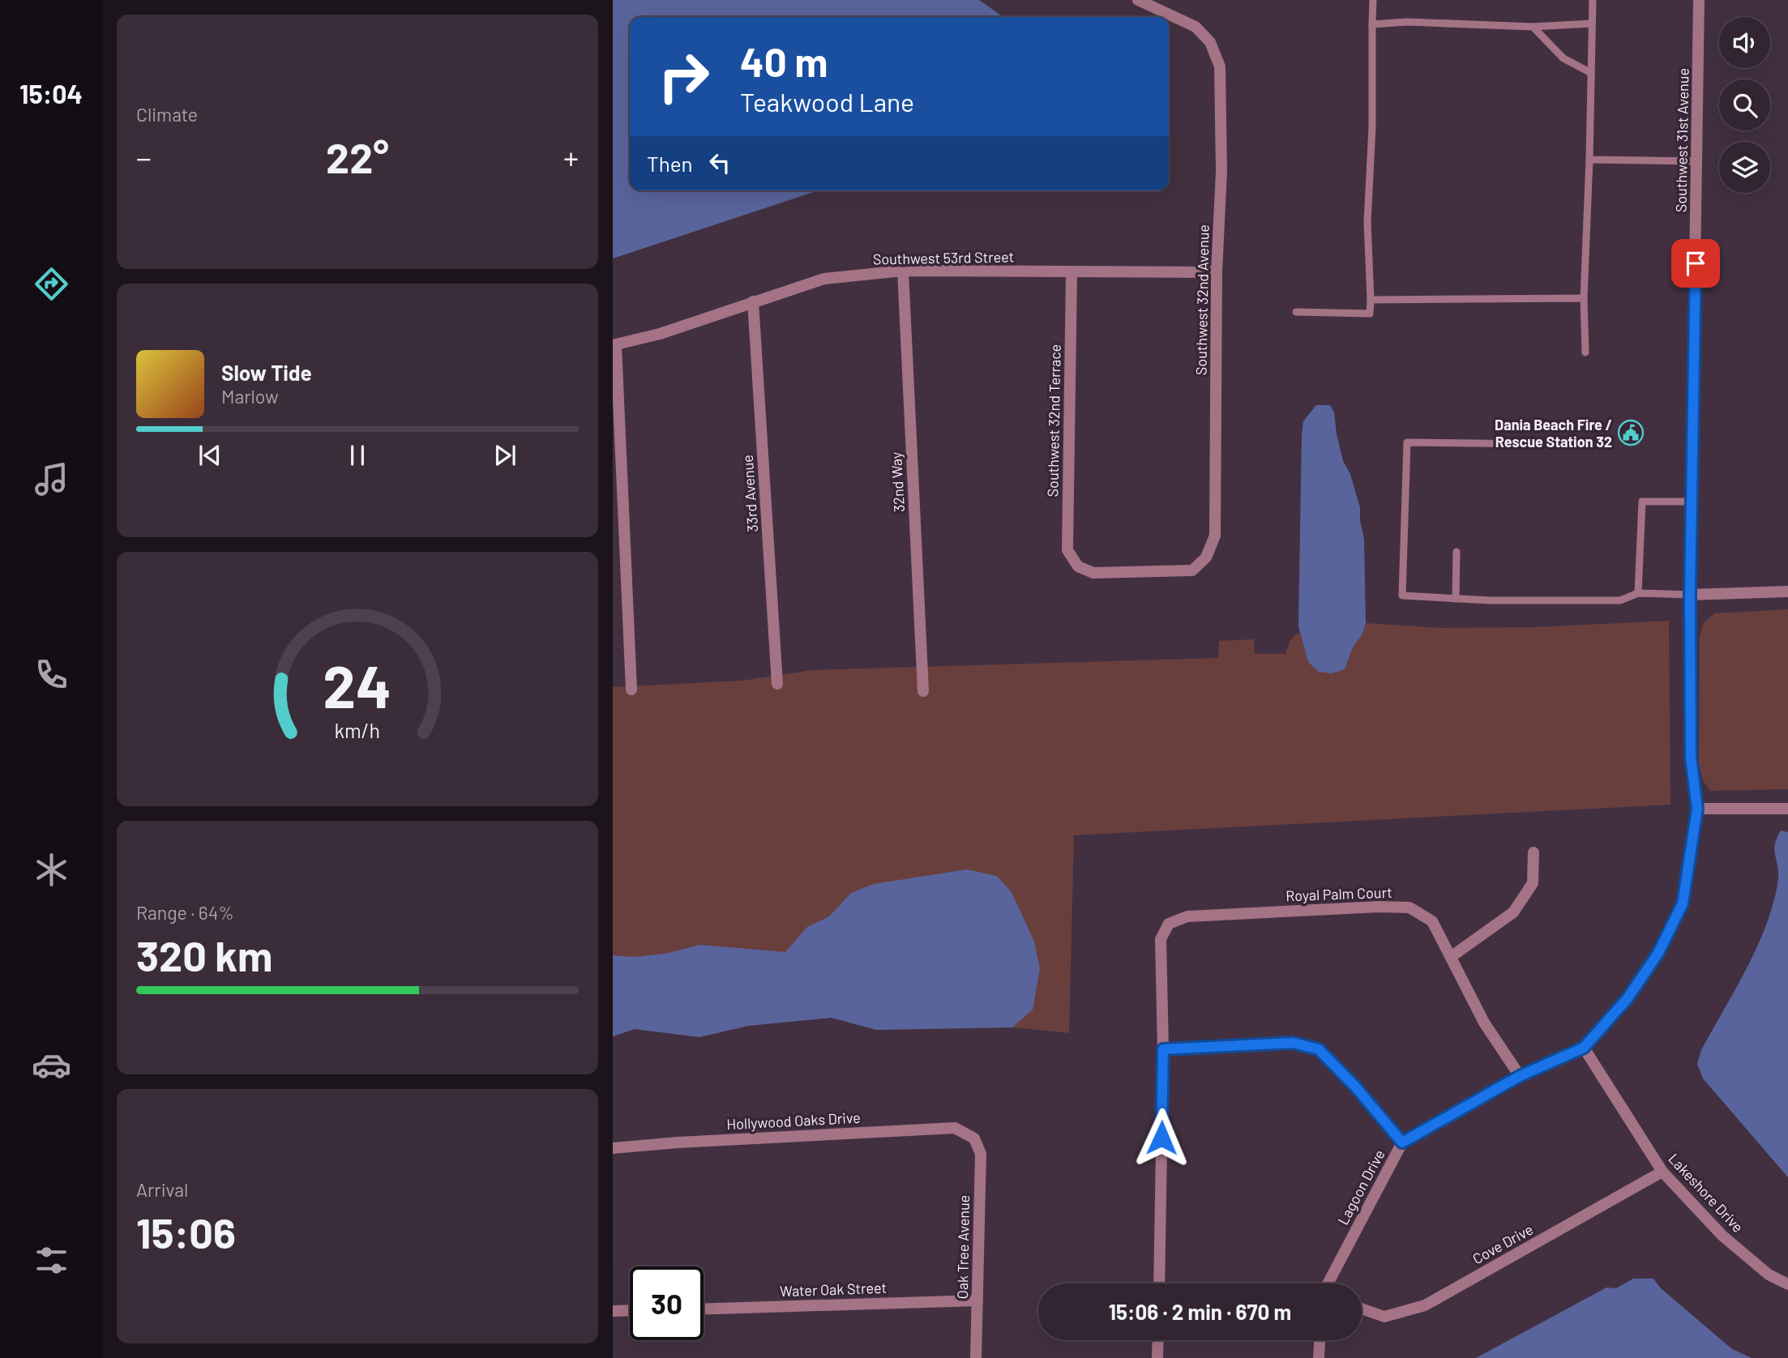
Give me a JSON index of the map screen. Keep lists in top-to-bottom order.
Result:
{
  "streets": {
    "street": [
      "Southwest 31st Avenue",
      "Southwest 53rd Street",
      "Southwest 32nd Avenue",
      "Southwest 32nd Terrace",
      "32nd Way",
      "33rd Avenue",
      "Royal Palm Court",
      "Hollywood Oaks Drive",
      "Lagoon Drive",
      "Lakeshore Drive",
      "Cove Drive",
      "Oak Tree Avenue",
      "Water Oak Street"
    ]
  },
  "crossings": [
    ["Southwest 31st Avenue", "Lagoon Drive"],
    ["Southwest 53rd Street", "Southwest 32nd Avenue"],
    ["Southwest 53rd Street", "Southwest 32nd Terrace"],
    ["Southwest 53rd Street", "32nd Way"],
    ["Southwest 53rd Street", "33rd Avenue"],
    ["Southwest 32nd Avenue", "Southwest 32nd Terrace"],
    ["Royal Palm Court", "Lagoon Drive"],
    ["Hollywood Oaks Drive", "Oak Tree Avenue"],
    ["Lagoon Drive", "Lakeshore Drive"],
    ["Lakeshore Drive", "Cove Drive"],
    ["Oak Tree Avenue", "Water Oak Street"]
  ],
  "places": {
    "public building": ["Dania Beach Fire / Rescue Station 32"]
  },
  "page": {
    "tabs": "15:04",
    "tile": [
      "Climate",
      ["Range · 64%", "320 km"],
      ["Arrival", "15:06"]
    ],
    "turn": ["40 m", "Teakwood Lane"],
    "heat": ["−", "22°", "+"],
    "then": "Then",
    "song": ["Slow Tide", "Marlow"],
    "limit": "30",
    "trip": "15:06 · 2 min · 670 m",
    "gauge": ["24", "km/h"]
  }
}
